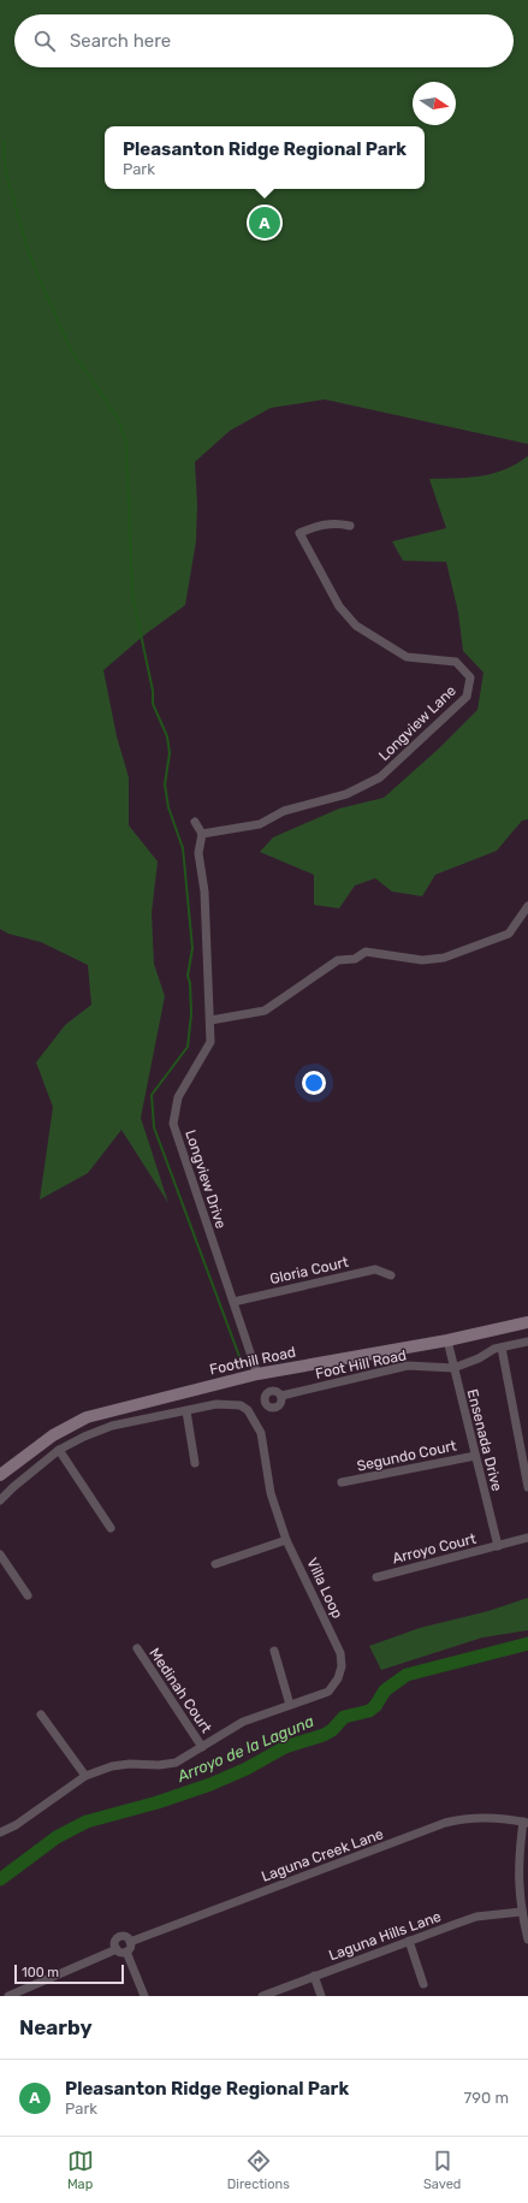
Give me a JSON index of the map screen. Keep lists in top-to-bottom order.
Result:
{
  "streets": {
    "main road": ["Foothill Road"],
    "street": [
      "Longview Lane",
      "Longview Drive",
      "Gloria Court",
      "Foot Hill Road",
      "Ensenada Drive",
      "Segundo Court",
      "Arroyo Court",
      "Villa Loop",
      "Medinah Court",
      "Laguna Creek Lane",
      "Laguna Hills Lane"
    ]
  },
  "crossings": [
    ["Longview Lane", "Longview Drive"],
    ["Longview Drive", "Gloria Court"],
    ["Longview Drive", "Foothill Road"],
    ["Foothill Road", "Ensenada Drive"],
    ["Foot Hill Road", "Ensenada Drive"],
    ["Ensenada Drive", "Segundo Court"],
    ["Ensenada Drive", "Arroyo Court"],
    ["Villa Loop", "Medinah Court"]
  ],
  "water": ["Arroyo de la Laguna"],
  "scale_bar": "100 m",
  "north": "right",
  "page": {
    "search": "Search here",
    "popup": ["Pleasanton Ridge Regional Park", "Park"],
    "pins": "A",
    "scale": "100 m",
    "heading": "Nearby",
    "list": [
      {
        "mark": "A",
        "name": "Pleasanton Ridge Regional Park",
        "note": "Park",
        "value": "790 m"
      }
    ],
    "nav": ["Map", "Directions", "Saved"]
  }
}
